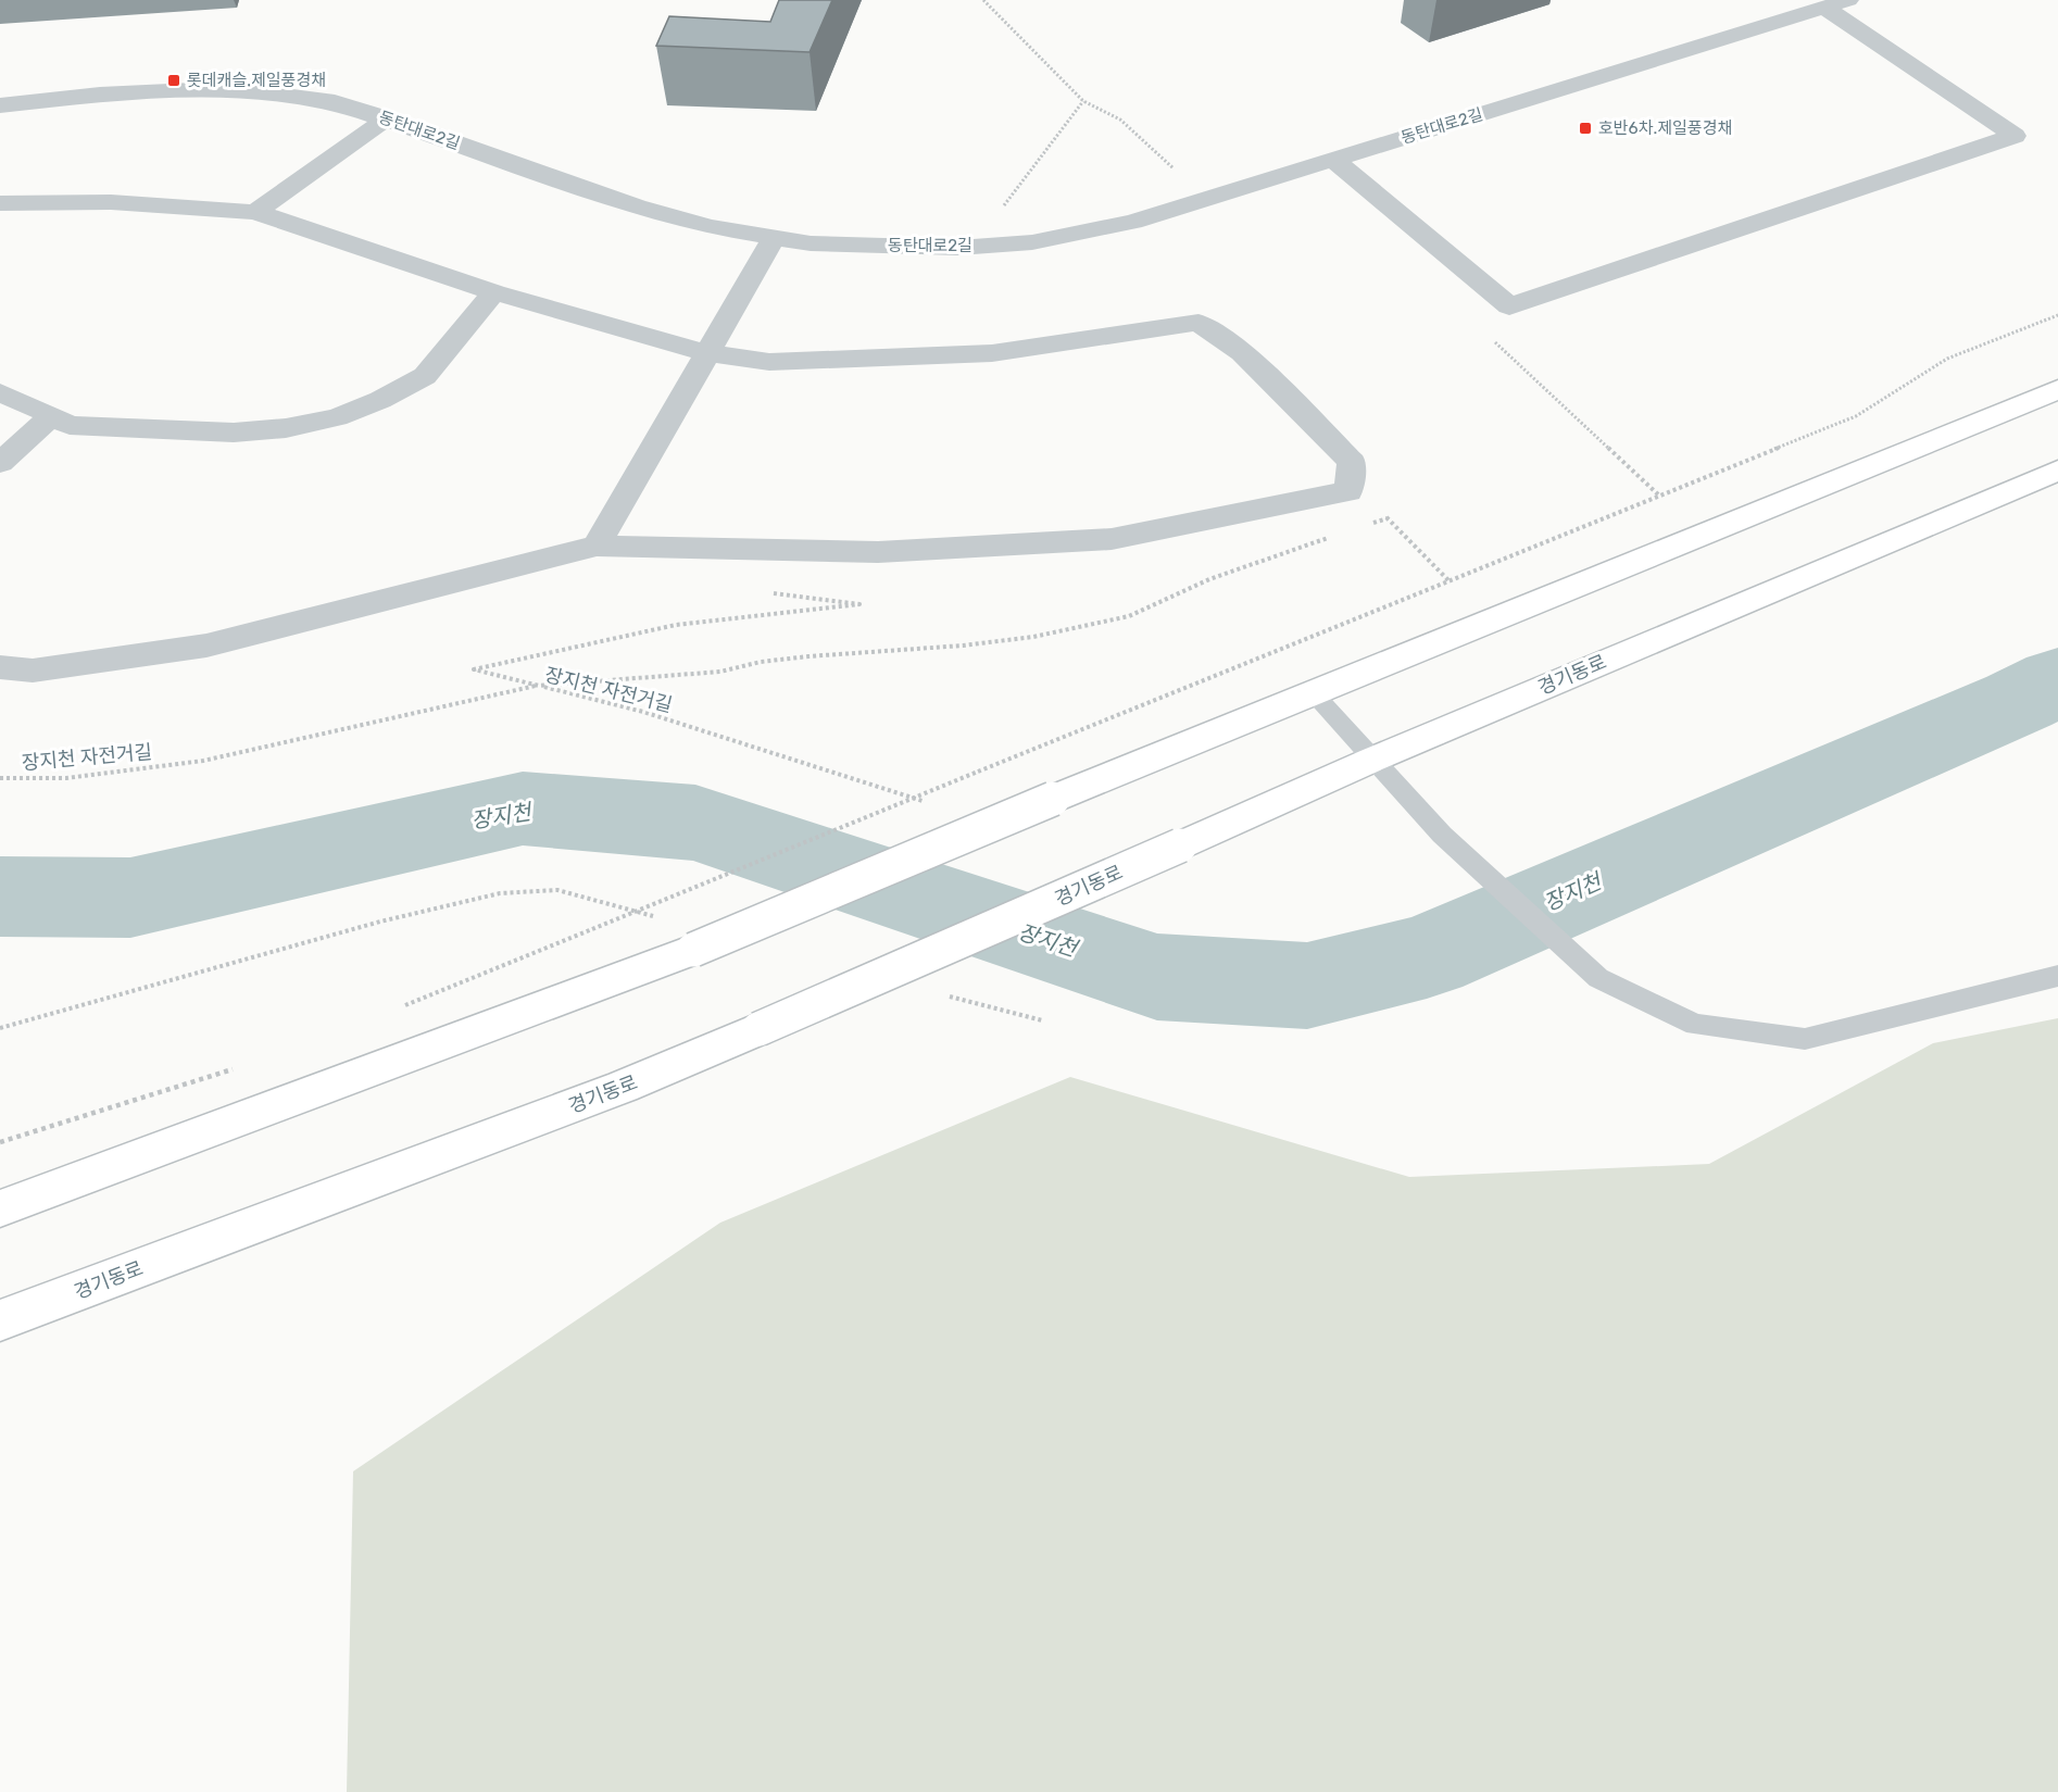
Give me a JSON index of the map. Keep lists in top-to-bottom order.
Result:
{
  "streets": {
    "main road": ["경기동로"],
    "street": ["동탄대로2길"],
    "path": ["장지천 자전거길"]
  },
  "water": ["장지천"],
  "places": {
    "transit": ["롯데캐슬.제일풍경채", "호반6차.제일풍경채"]
  }
}
